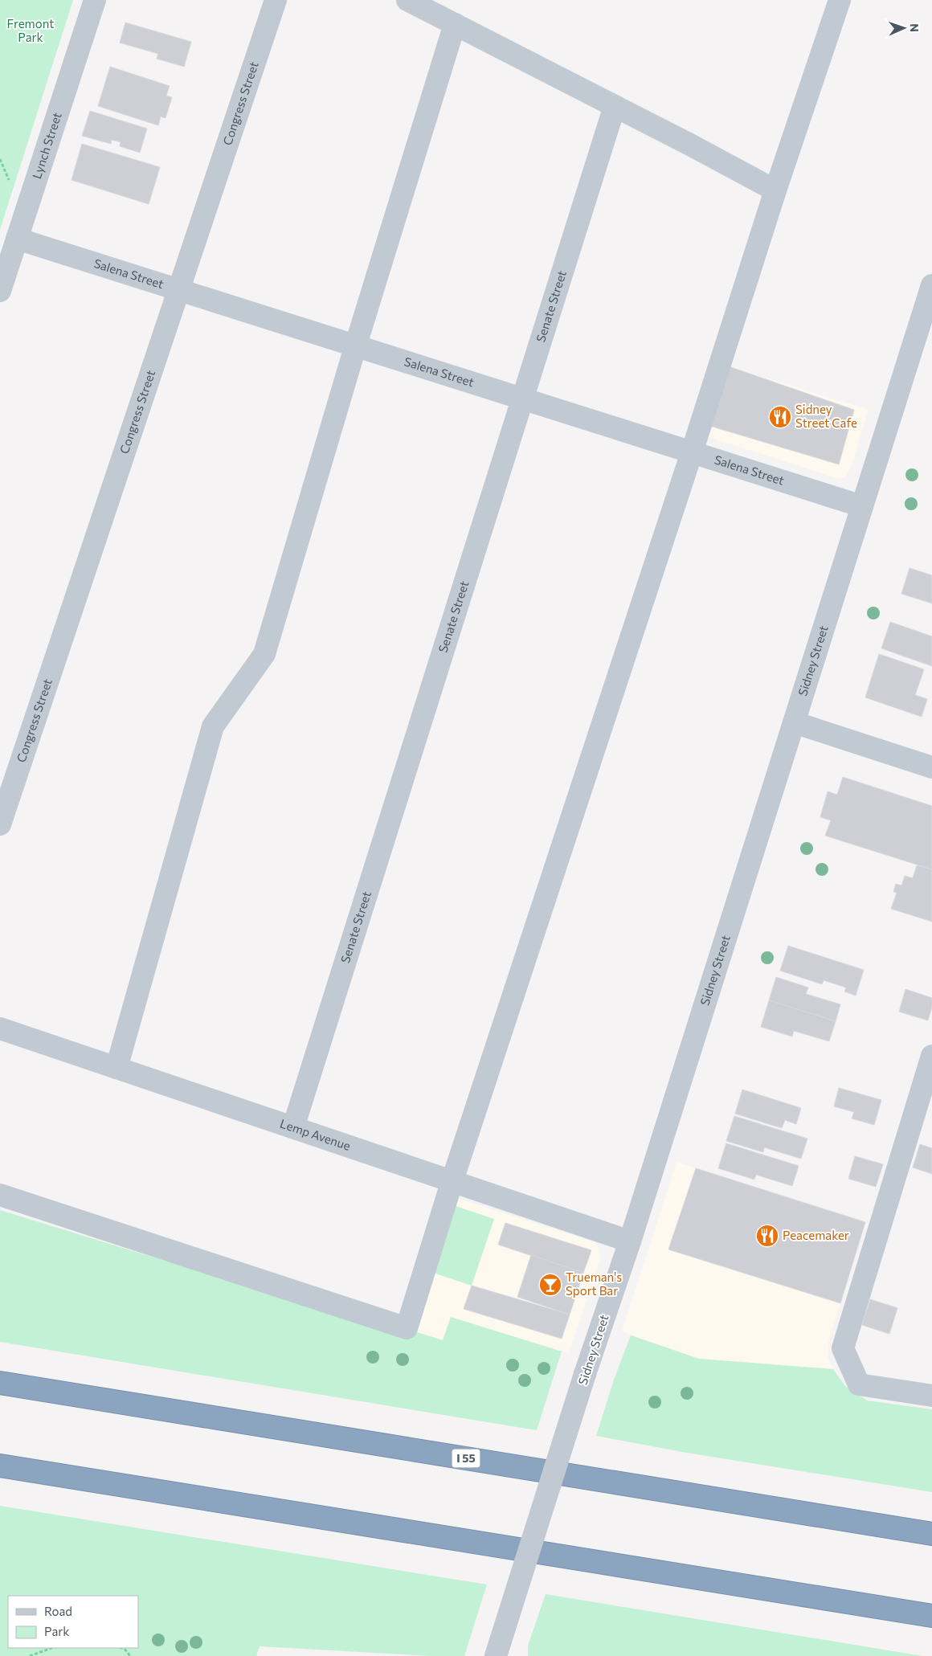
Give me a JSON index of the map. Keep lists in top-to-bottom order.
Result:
{
  "streets": {
    "highway": ["I 55"],
    "street": [
      "Congress Street",
      "Lynch Street",
      "Salena Street",
      "Senate Street",
      "Sidney Street",
      "Lemp Avenue"
    ]
  },
  "crossings": [
    ["Congress Street", "Salena Street"],
    ["Lynch Street", "Salena Street"],
    ["Salena Street", "Senate Street"],
    ["Salena Street", "Sidney Street"],
    ["Senate Street", "Lemp Avenue"],
    ["Sidney Street", "Lemp Avenue"]
  ],
  "parks": ["Fremont Park"],
  "places": {
    "restaurant": ["Sidney Street Cafe", "Peacemaker"],
    "bar": ["Trueman's Sport Bar"]
  },
  "legend": ["Road", "Park"],
  "north": "right"
}
